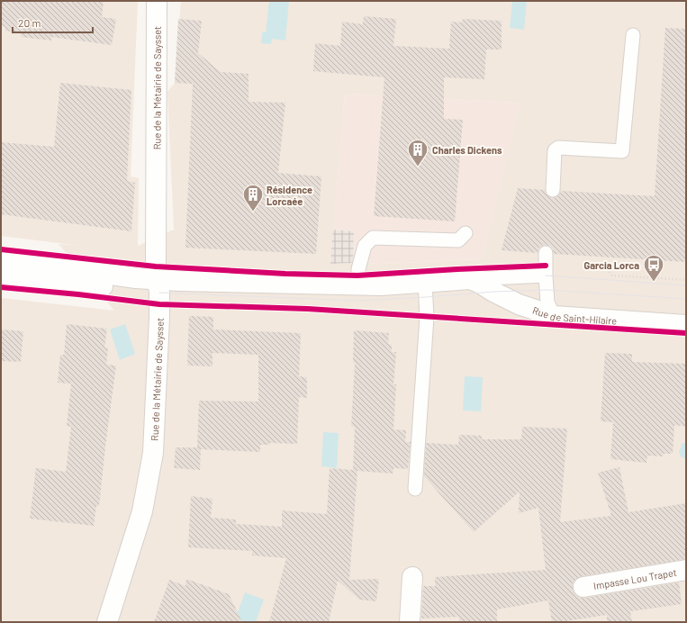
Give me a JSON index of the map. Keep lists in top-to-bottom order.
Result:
{
  "streets": {
    "street": ["Rue de la Métairie de Saysset", "Rue de Saint-Hilaire", "Impasse Lou Trapet"]
  },
  "places": {
    "building": ["Charles Dickens", "Résidence Lorcaée"],
    "bus stop": ["Garcia Lorca"]
  },
  "scale_bar": "20 m"
}
